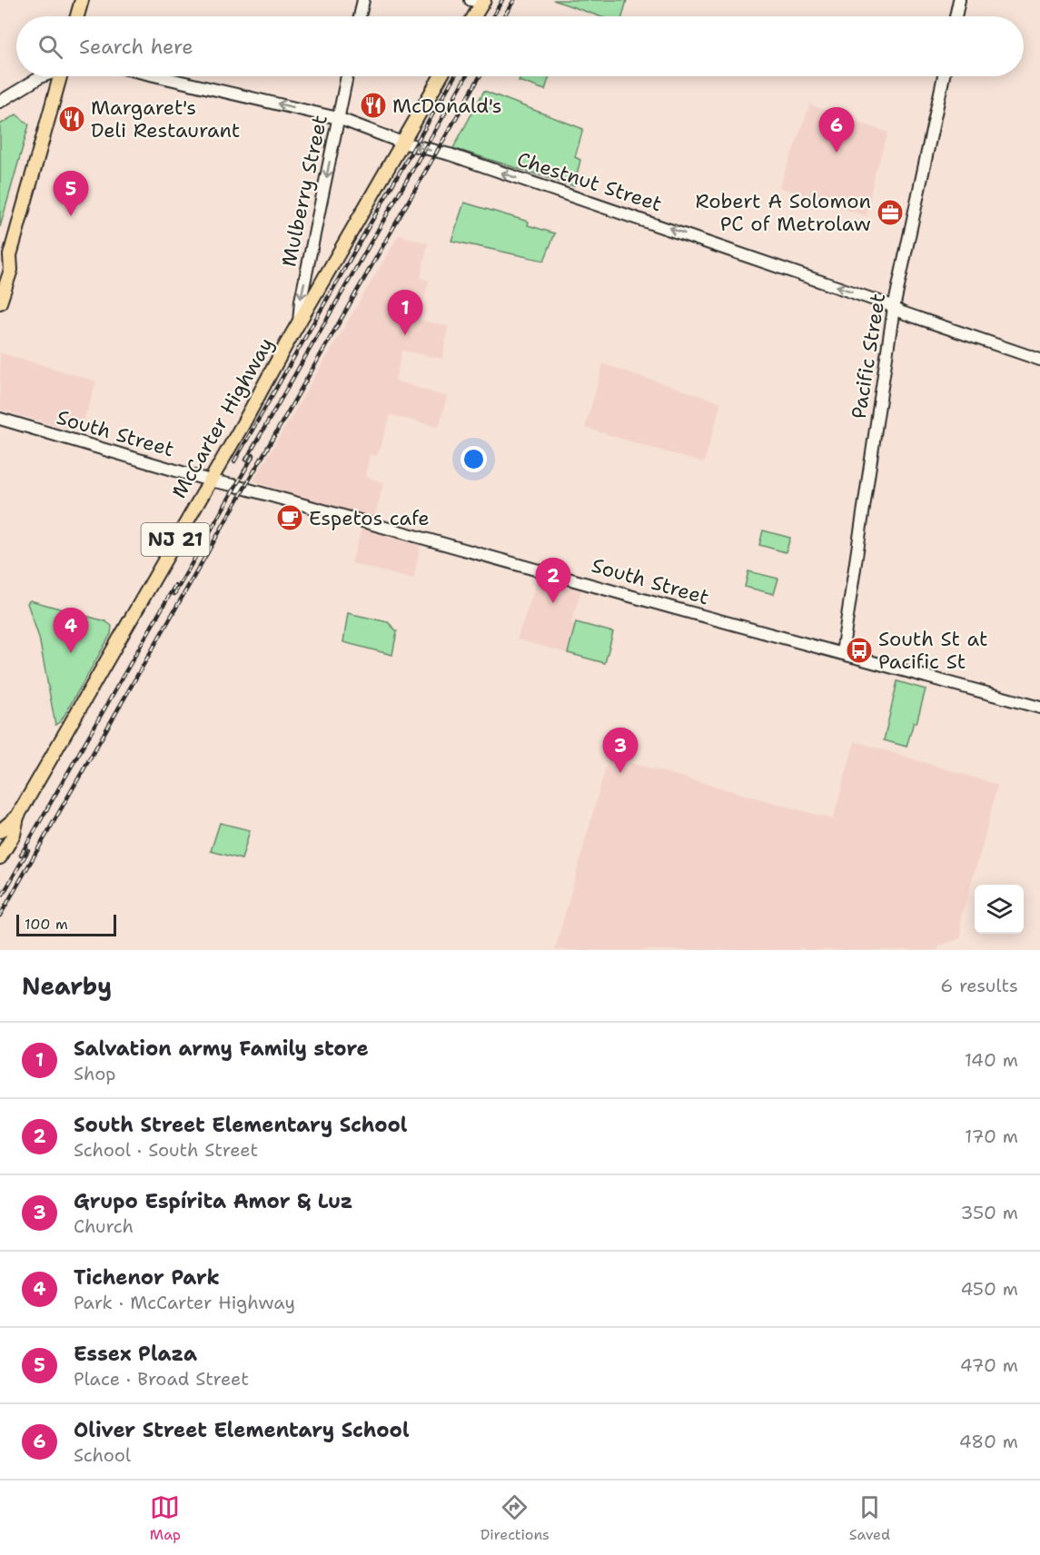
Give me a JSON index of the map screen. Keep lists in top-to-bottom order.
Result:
{
  "streets": {
    "main road": ["McCarter Highway", "NJ 21"],
    "street": [
      "Chestnut Street",
      "Mulberry Street",
      "Pacific Street",
      "South Street"
    ]
  },
  "crossings": [
    ["Chestnut Street", "Mulberry Street"],
    ["Chestnut Street", "Pacific Street"],
    ["Chestnut Street", "McCarter Highway"],
    ["Mulberry Street", "McCarter Highway"],
    ["Pacific Street", "South Street"],
    ["McCarter Highway", "South Street"]
  ],
  "one_way": ["Chestnut Street", "Mulberry Street"],
  "places": {
    "restaurant": ["McDonald's", "Margaret's Deli Restaurant"],
    "office": ["Robert A Solomon PC of Metrolaw"],
    "cafe": ["Espetos cafe"],
    "bus stop": ["South St at Pacific St"]
  },
  "scale_bar": "100 m",
  "page": {
    "search": "Search here",
    "pins": [
      "6",
      "5",
      "1",
      "2",
      "4",
      "3"
    ],
    "scale": "100 m",
    "heading": ["Nearby", "6 results"],
    "list": [
      {
        "mark": "1",
        "name": "Salvation army Family store",
        "note": "Shop",
        "value": "140 m"
      },
      {
        "mark": "2",
        "name": "South Street Elementary School",
        "note": "School · South Street",
        "value": "170 m"
      },
      {
        "mark": "3",
        "name": "Grupo Espírita Amor & Luz",
        "note": "Church",
        "value": "350 m"
      },
      {
        "mark": "4",
        "name": "Tichenor Park",
        "note": "Park · McCarter Highway",
        "value": "450 m"
      },
      {
        "mark": "5",
        "name": "Essex Plaza",
        "note": "Place · Broad Street",
        "value": "470 m"
      },
      {
        "mark": "6",
        "name": "Oliver Street Elementary School",
        "note": "School",
        "value": "480 m"
      }
    ],
    "nav": ["Map", "Directions", "Saved"]
  }
}
